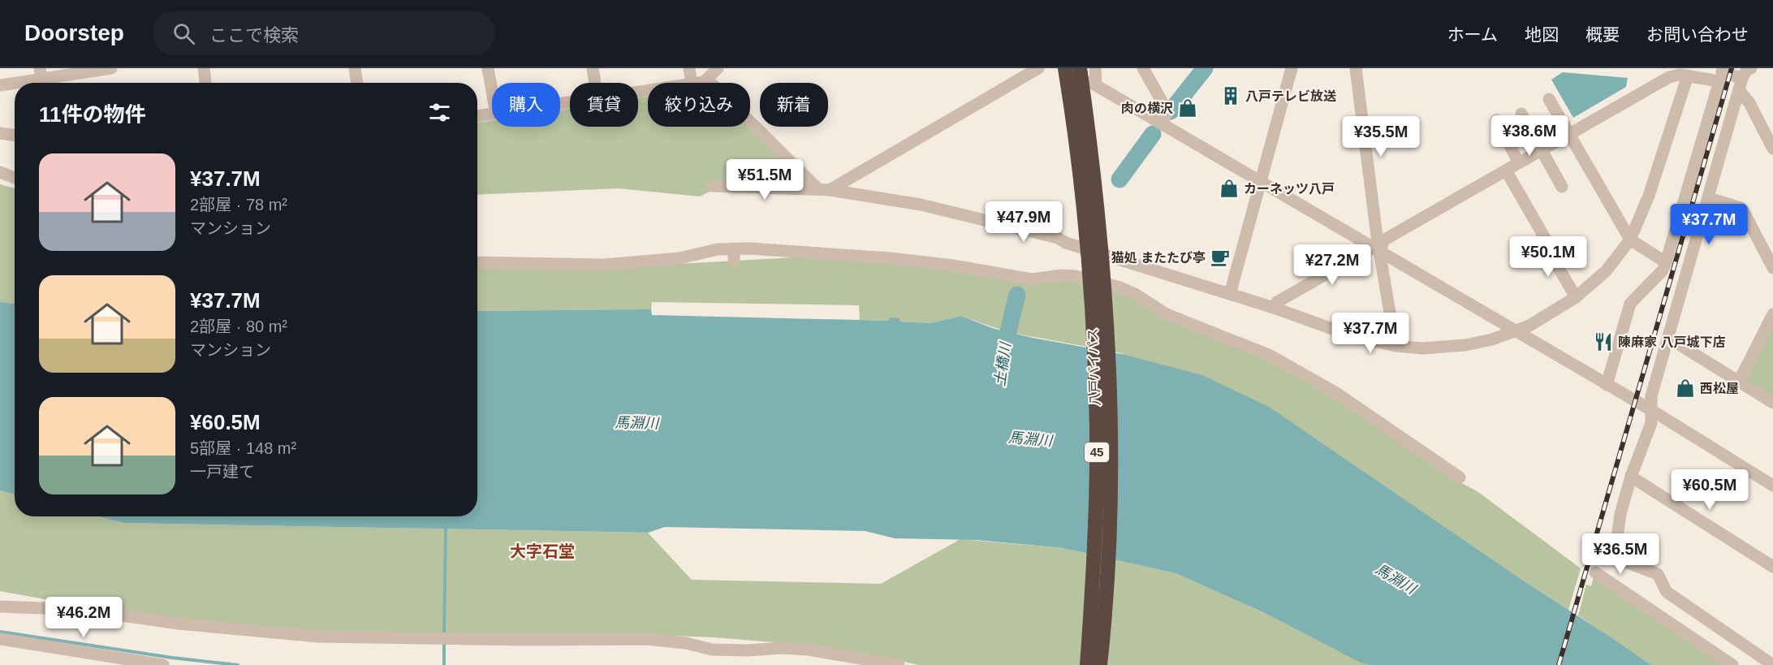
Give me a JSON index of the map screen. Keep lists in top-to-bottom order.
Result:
{
  "streets": {
    "highway": ["八戸バイパス", "45"]
  },
  "districts": ["大字石堂"],
  "water": ["土橋川", "馬淵川"],
  "places": {
    "building": ["八戸テレビ放送"],
    "shop": ["肉の横沢", "カーネッツ八戸", "西松屋"],
    "cafe": ["猫処 またたび亭"],
    "restaurant": ["陳麻家 八戸城下店"]
  },
  "page": {
    "header": "Doorstep",
    "search": "ここで検索",
    "nav": [
      "ホーム",
      "地図",
      "概要",
      "お問い合わせ"
    ],
    "chip": [
      "購入",
      "賃貸",
      "絞り込み",
      "新着"
    ],
    "heading": "11件の物件",
    "price": [
      "¥38.6M",
      "¥35.5M",
      "¥51.5M",
      "¥47.9M",
      "¥37.7M",
      "¥50.1M",
      "¥27.2M",
      "¥37.7M",
      "¥60.5M",
      "¥36.5M",
      "¥46.2M"
    ],
    "list": [
      {
        "name": "¥37.7M",
        "note": "2部屋 · 78 m² · マンション"
      },
      {
        "name": "¥37.7M",
        "note": "2部屋 · 80 m² · マンション"
      },
      {
        "name": "¥60.5M",
        "note": "5部屋 · 148 m² · 一戸建て"
      }
    ]
  }
}
